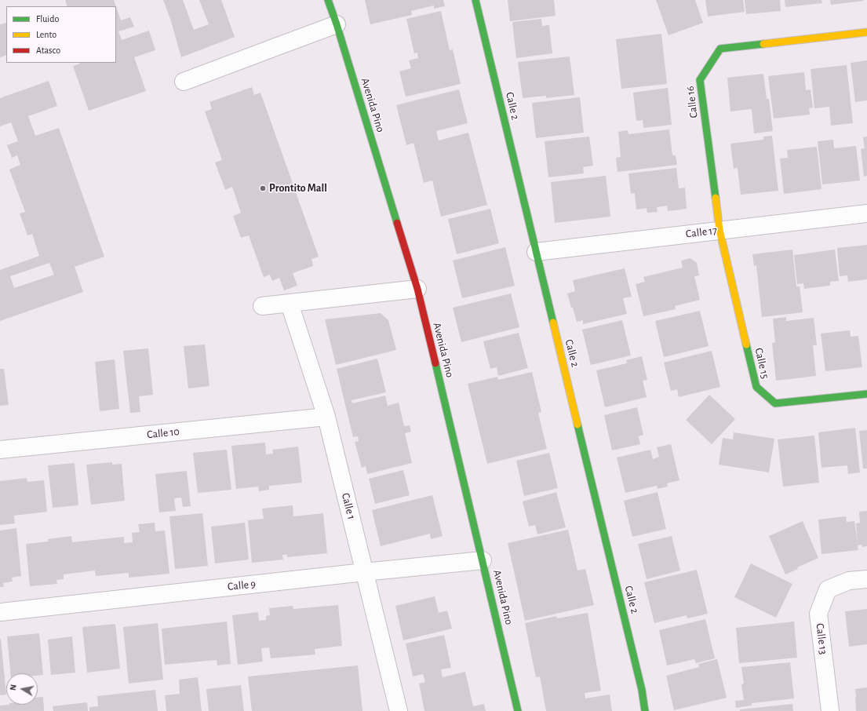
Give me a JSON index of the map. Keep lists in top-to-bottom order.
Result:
{
  "streets": {
    "street": [
      "Calle 16",
      "Avenida Pino",
      "Calle 2",
      "Calle 17",
      "Calle 15",
      "Calle 10",
      "Calle 1",
      "Calle 9",
      "Calle 13"
    ]
  },
  "crossings": [
    ["Calle 16", "Calle 17"],
    ["Calle 16", "Calle 15"],
    ["Avenida Pino", "Calle 9"],
    ["Calle 2", "Calle 17"],
    ["Calle 17", "Calle 15"],
    ["Calle 10", "Calle 1"],
    ["Calle 1", "Calle 9"]
  ],
  "places": ["Prontito Mall"],
  "legend": ["Fluido", "Lento", "Atasco"],
  "north": "left"
}
